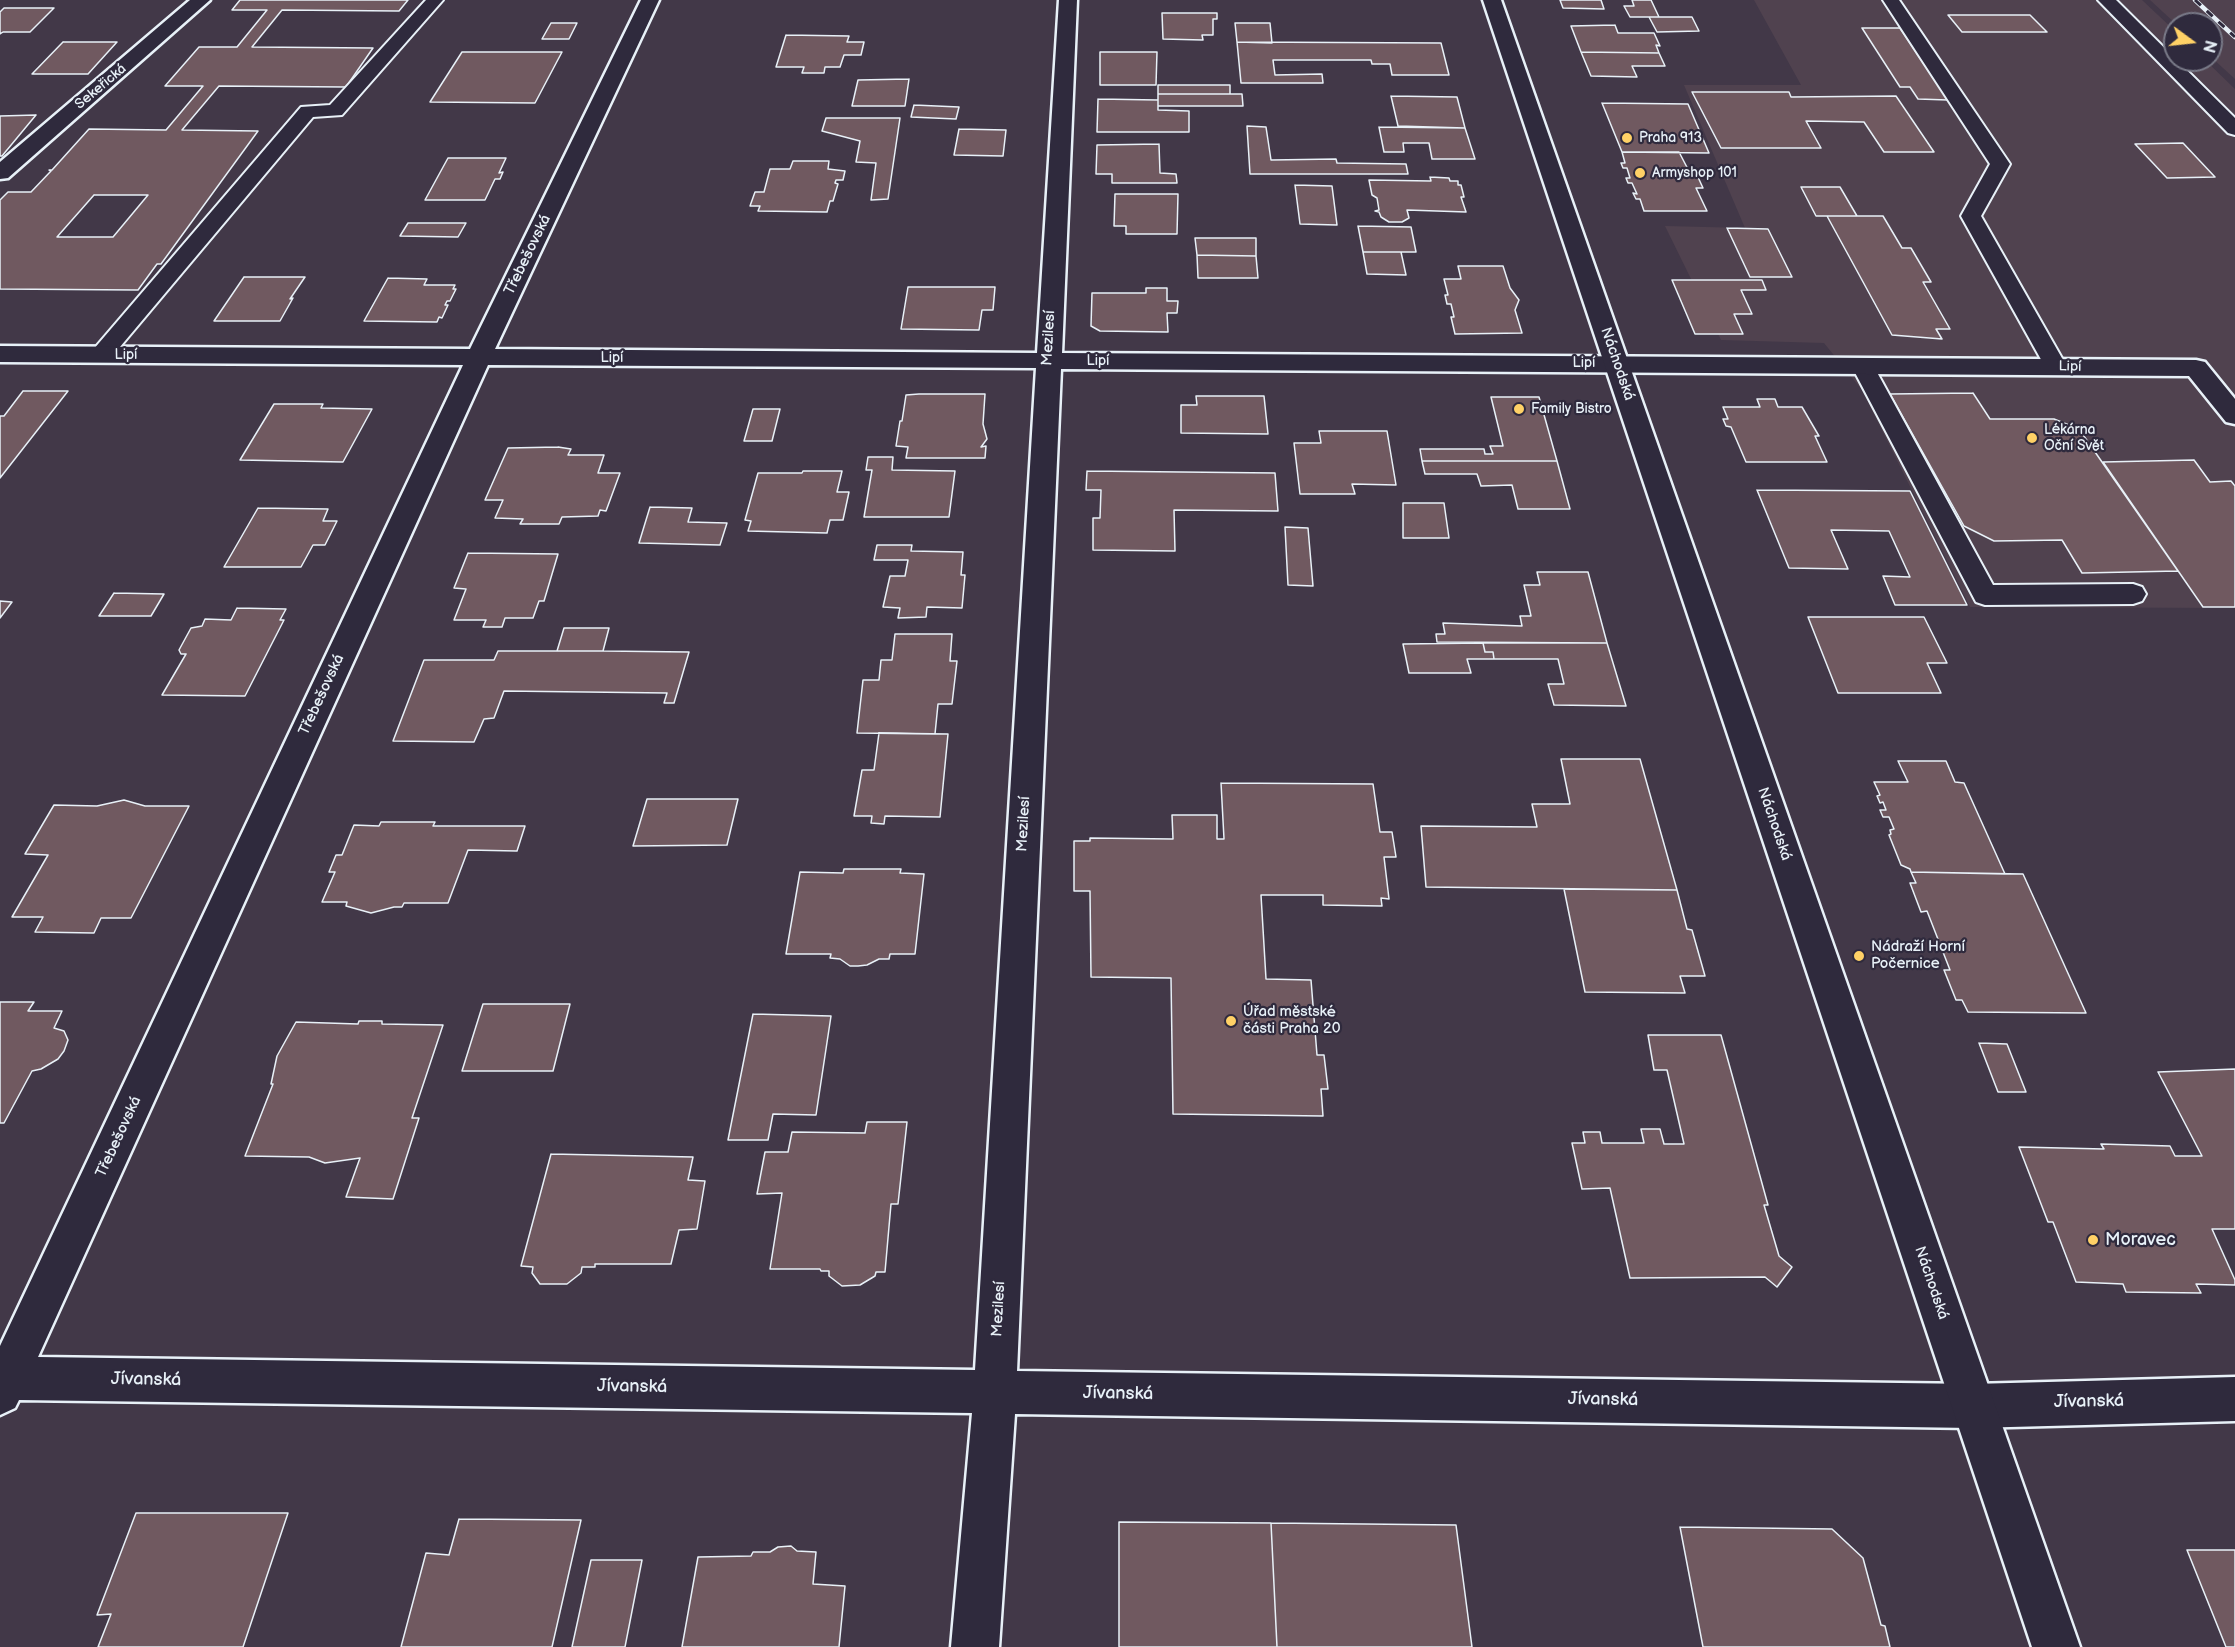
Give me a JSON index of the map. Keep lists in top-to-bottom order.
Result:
{
  "streets": {
    "street": [
      "Sekeřická",
      "Třebešovská",
      "Mezilesí",
      "Lipí",
      "Náchodská",
      "Jívanská"
    ]
  },
  "crossings": [
    ["Třebešovská", "Lipí"],
    ["Třebešovská", "Jívanská"],
    ["Mezilesí", "Lipí"],
    ["Mezilesí", "Jívanská"],
    ["Lipí", "Náchodská"],
    ["Náchodská", "Jívanská"]
  ],
  "places": [
    "Praha 913",
    "Armyshop 101",
    "Family Bistro",
    "Lékárna Oční Svět",
    "Nádraží Horní Počernice",
    "Úřad městské části Praha 20",
    "Moravec"
  ],
  "north": "right"
}
